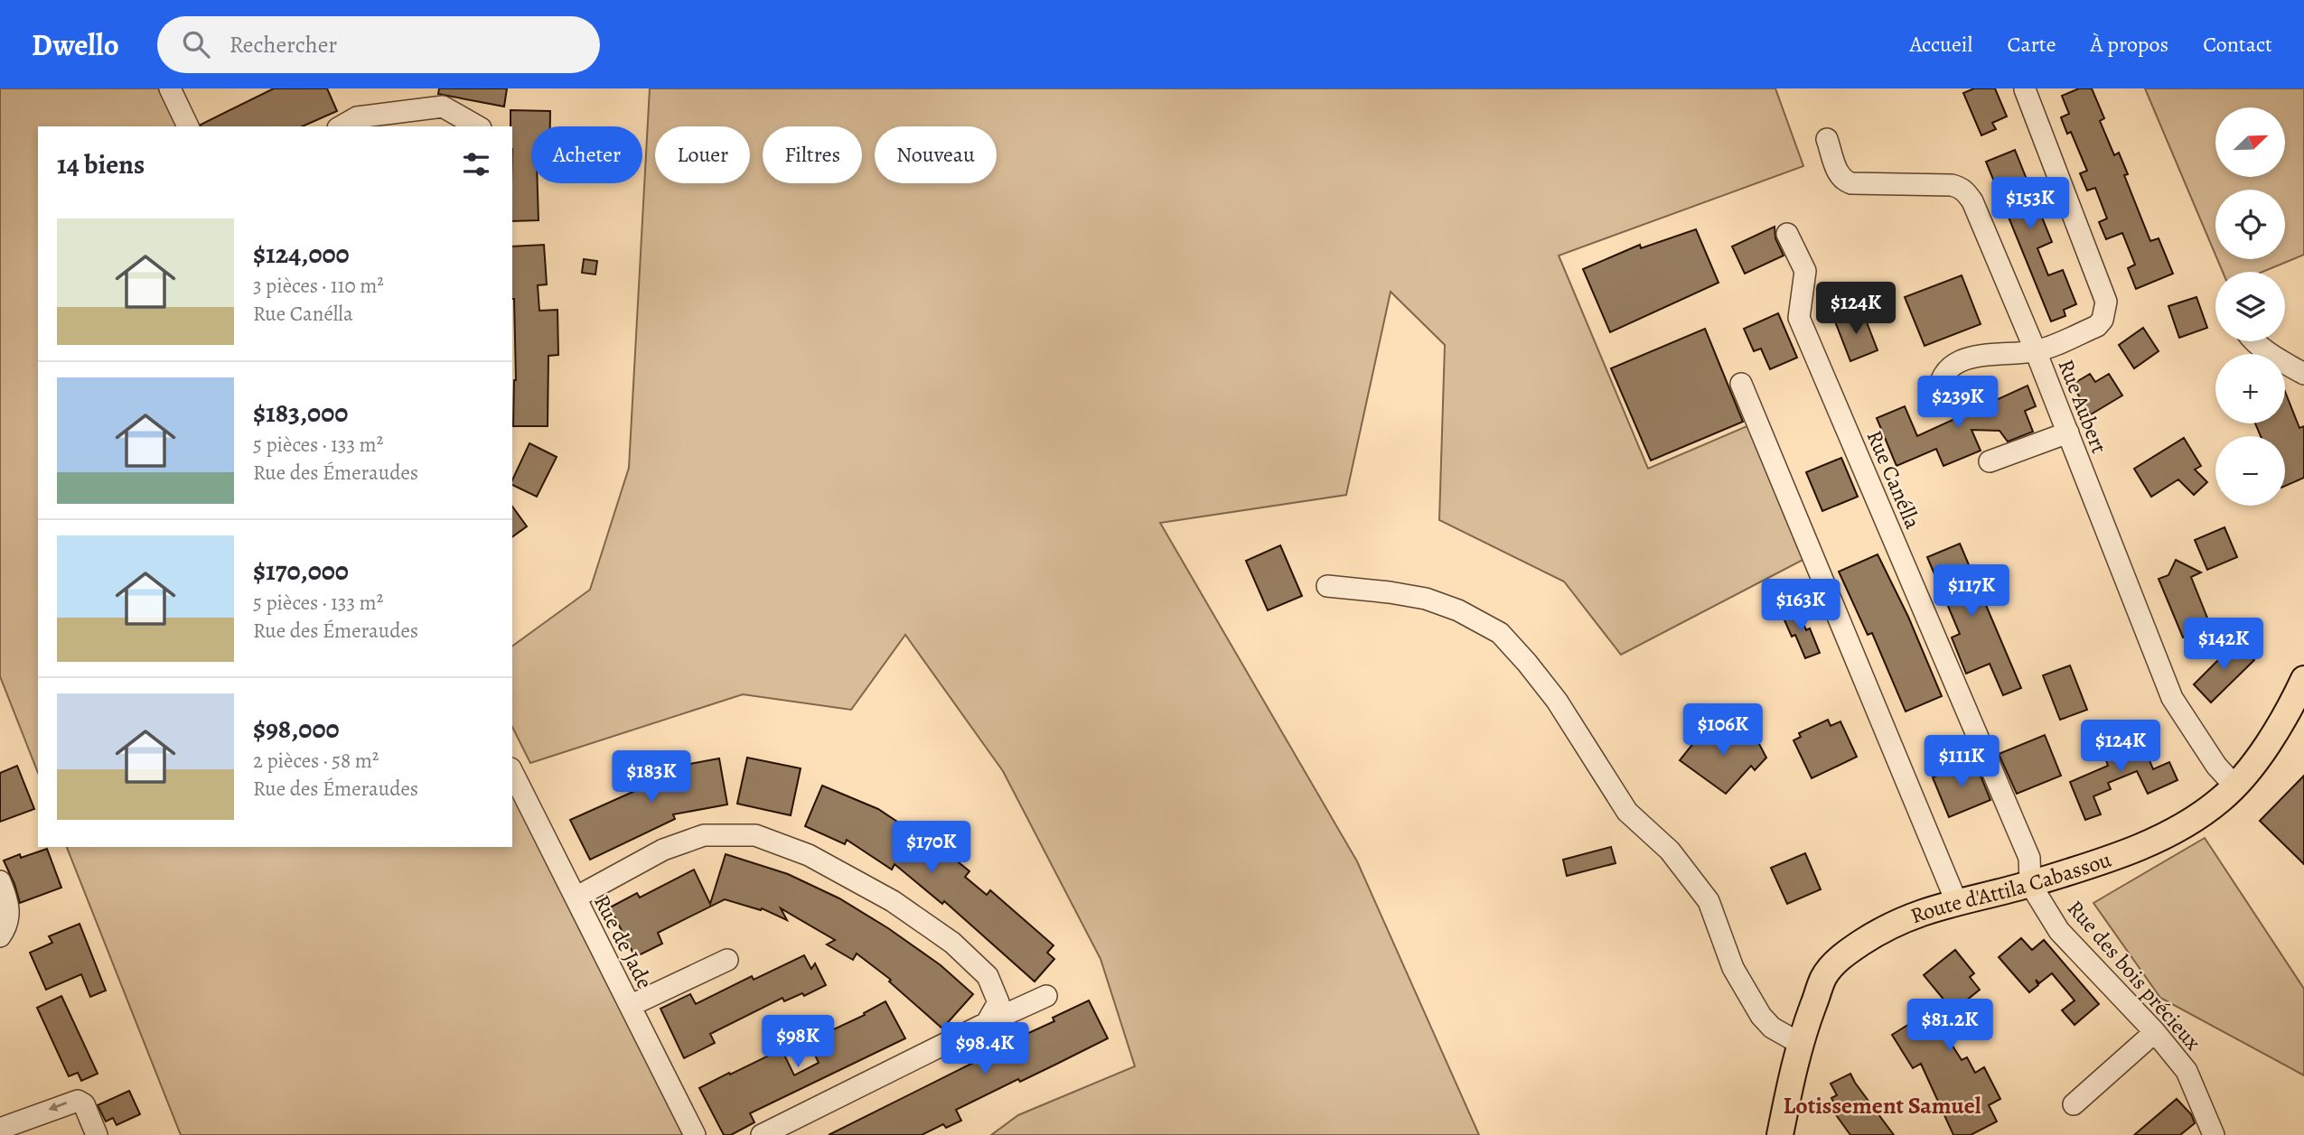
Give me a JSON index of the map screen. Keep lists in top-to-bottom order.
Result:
{
  "streets": {
    "main road": ["Route d'Attila Cabassou"],
    "street": [
      "Rue Aubert",
      "Rue Canélla",
      "Rue de Jade",
      "Rue des bois précieux"
    ]
  },
  "crossings": [
    ["Rue Aubert", "Route d'Attila Cabassou"],
    ["Rue Canélla", "Route d'Attila Cabassou"],
    ["Rue Canélla", "Rue des bois précieux"],
    ["Route d'Attila Cabassou", "Rue des bois précieux"]
  ],
  "districts": ["Lotissement Samuel"],
  "north": "top right",
  "page": {
    "header": "Dwello",
    "search": "Rechercher",
    "nav": [
      "Accueil",
      "Carte",
      "À propos",
      "Contact"
    ],
    "map_buttons": ["+", "−"],
    "chip": [
      "Acheter",
      "Louer",
      "Filtres",
      "Nouveau"
    ],
    "heading": "14 biens",
    "price": [
      "$153K",
      "$124K",
      "$239K",
      "$117K",
      "$163K",
      "$142K",
      "$106K",
      "$124K",
      "$111K",
      "$183K",
      "$170K",
      "$81.2K",
      "$98K",
      "$98.4K"
    ],
    "list": [
      {
        "name": "$124,000",
        "note": "3 pièces · 110 m² · Rue Canélla"
      },
      {
        "name": "$183,000",
        "note": "5 pièces · 133 m² · Rue des Émeraudes"
      },
      {
        "name": "$170,000",
        "note": "5 pièces · 133 m² · Rue des Émeraudes"
      },
      {
        "name": "$98,000",
        "note": "2 pièces · 58 m² · Rue des Émeraudes"
      }
    ]
  }
}
